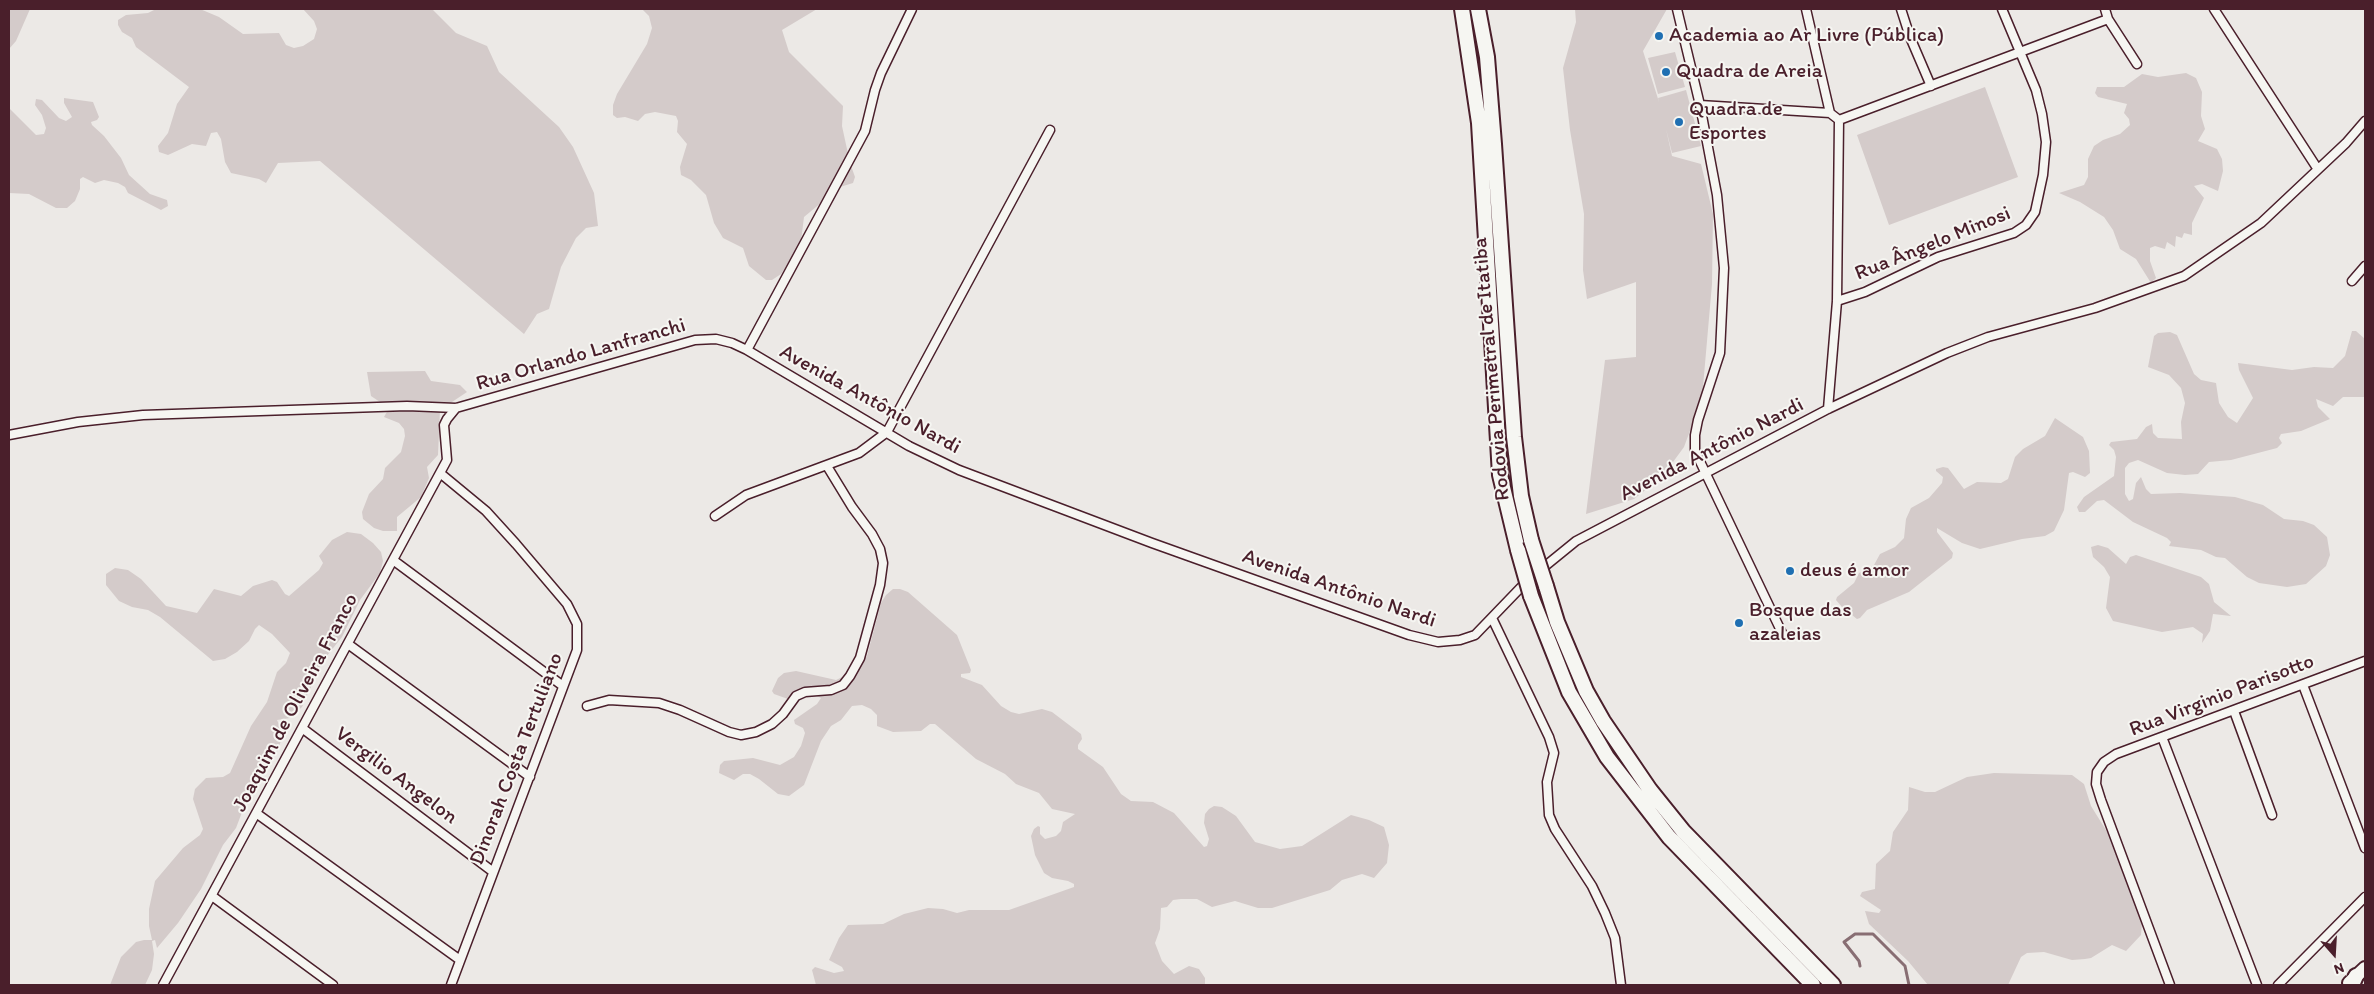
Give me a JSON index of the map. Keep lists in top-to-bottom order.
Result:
{
  "streets": {
    "highway": ["Rodovia Perimetral de Itatiba"],
    "street": [
      "Rua Ângelo Minosi",
      "Rua Orlando Lanfranchi",
      "Avenida Antônio Nardi",
      "Rua Virginio Parisotto",
      "Joaquim de Oliveira Franco",
      "Dinorah Costa Tertuliano",
      "Vergilio Angelon"
    ]
  },
  "crossings": [
    ["Rua Orlando Lanfranchi", "Avenida Antônio Nardi"],
    ["Rua Orlando Lanfranchi", "Joaquim de Oliveira Franco"],
    ["Joaquim de Oliveira Franco", "Dinorah Costa Tertuliano"],
    ["Joaquim de Oliveira Franco", "Vergilio Angelon"],
    ["Dinorah Costa Tertuliano", "Vergilio Angelon"]
  ],
  "places": [
    "Academia ao Ar Livre (Pública)",
    "Quadra de Areia",
    "Quadra de Esportes",
    "deus é amor",
    "Bosque das azaleias"
  ],
  "north": "bottom"
}
